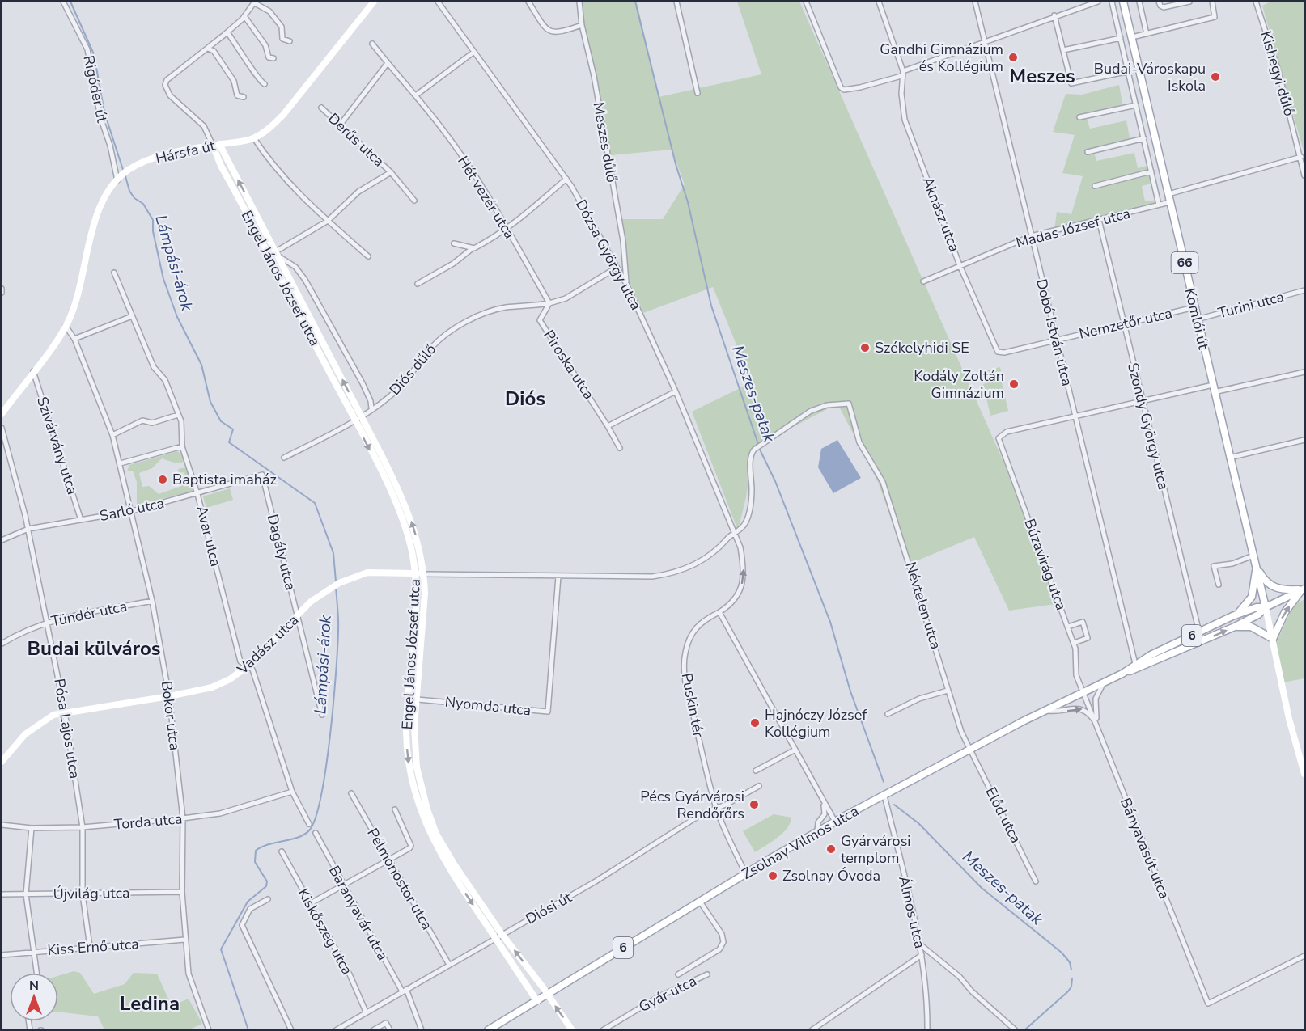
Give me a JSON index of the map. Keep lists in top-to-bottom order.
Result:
{
  "streets": {
    "main road": [
      "66",
      "Komlói út",
      "6",
      "Zsolnay Vilmos utca"
    ],
    "street": [
      "Kishegyi dűlő",
      "Rigóder út",
      "Derűs utca",
      "Meszes dűlő",
      "Hársfa út",
      "Hét vezér utca",
      "Aknász utca",
      "Madas József utca",
      "Dózsa György utca",
      "Engel János József utca",
      "Turini utca",
      "Nemzetőr utca",
      "Dobó István utca",
      "Piroska utca",
      "Diós dűlő",
      "Szondy György utca",
      "Szivárvány utca",
      "Sarló utca",
      "Avar utca",
      "Dagály utca",
      "Búzavirág utca",
      "Névtelen utca",
      "Tündér utca",
      "Vadász utca",
      "Puskin tér",
      "Nyomda utca",
      "Bokor utca",
      "Pósa Lajos utca",
      "Előd utca",
      "Torda utca",
      "Bányavasút utca",
      "Pélmonostor utca",
      "Újvilág utca",
      "Diósi út",
      "Álmos utca",
      "Baranyavár utca",
      "Kiskőszeg utca",
      "Kiss Ernő utca",
      "Gyár utca"
    ]
  },
  "crossings": [
    ["Rigóder út", "Hársfa út"],
    ["Meszes dűlő", "Dózsa György utca"],
    ["Hársfa út", "Engel János József utca"],
    ["Hársfa út", "Szivárvány utca"],
    ["Hársfa út", "Bokor utca"],
    ["Hét vezér utca", "Piroska utca"],
    ["Hét vezér utca", "Diós dűlő"],
    ["Aknász utca", "Madas József utca"],
    ["Aknász utca", "Nemzetőr utca"],
    ["Madas József utca", "Komlói út"],
    ["Madas József utca", "Dobó István utca"],
    ["Madas József utca", "Szondy György utca"],
    ["Dózsa György utca", "Vadász utca"],
    ["Dózsa György utca", "Puskin tér"],
    ["Engel János József utca", "Diós dűlő"],
    ["Engel János József utca", "Vadász utca"],
    ["Engel János József utca", "Nyomda utca"],
    ["Engel János József utca", "Zsolnay Vilmos utca"],
    ["Engel János József utca", "Diósi út"],
    ["Turini utca", "Komlói út"],
    ["Komlói út", "Nemzetőr utca"],
    ["Komlói út", "6"],
    ["Komlói út", "Zsolnay Vilmos utca"],
    ["Nemzetőr utca", "Dobó István utca"],
    ["Nemzetőr utca", "Szondy György utca"],
    ["Dobó István utca", "Búzavirág utca"],
    ["Dobó István utca", "Zsolnay Vilmos utca"],
    ["Piroska utca", "Diós dűlő"],
    ["Szondy György utca", "Zsolnay Vilmos utca"],
    ["Szivárvány utca", "Sarló utca"],
    ["Sarló utca", "Avar utca"],
    ["Sarló utca", "Dagály utca"],
    ["Sarló utca", "Bokor utca"],
    ["Sarló utca", "Pósa Lajos utca"],
    ["Avar utca", "Vadász utca"],
    ["Dagály utca", "Vadász utca"],
    ["Búzavirág utca", "Zsolnay Vilmos utca"],
    ["Búzavirág utca", "Bányavasút utca"],
    ["Névtelen utca", "Vadász utca"],
    ["Névtelen utca", "Előd utca"],
    ["Névtelen utca", "Zsolnay Vilmos utca"],
    ["Tündér utca", "Bokor utca"],
    ["Tündér utca", "Pósa Lajos utca"],
    ["6", "Zsolnay Vilmos utca"],
    ["Vadász utca", "Puskin tér"],
    ["Vadász utca", "Nyomda utca"],
    ["Vadász utca", "Bokor utca"],
    ["Vadász utca", "Pósa Lajos utca"],
    ["Puskin tér", "Zsolnay Vilmos utca"],
    ["Puskin tér", "Diósi út"],
    ["Bokor utca", "Torda utca"],
    ["Bokor utca", "Újvilág utca"],
    ["Bokor utca", "Kiss Ernő utca"],
    ["Pósa Lajos utca", "Torda utca"],
    ["Pósa Lajos utca", "Újvilág utca"],
    ["Pósa Lajos utca", "Kiss Ernő utca"],
    ["Előd utca", "Zsolnay Vilmos utca"],
    ["Zsolnay Vilmos utca", "Bányavasút utca"],
    ["Zsolnay Vilmos utca", "Álmos utca"],
    ["Zsolnay Vilmos utca", "Gyár utca"],
    ["Pélmonostor utca", "Diósi út"],
    ["Diósi út", "Baranyavár utca"],
    ["Diósi út", "Kiskőszeg utca"]
  ],
  "districts": [
    "Meszes",
    "Diós",
    "Budai külváros",
    "Ledina"
  ],
  "water": ["Lámpási-árok", "Meszes-patak"],
  "places": [
    "Gandhi Gimnázium és Kollégium",
    "Budai-Városkapu Iskola",
    "Székelyhidi SE",
    "Kodály Zoltán Gimnázium",
    "Baptista imaház",
    "Hajnóczy József Kollégium",
    "Pécs Gyárvárosi Rendőrőrs",
    "Gyárvárosi templom",
    "Zsolnay Óvoda"
  ],
  "north": "top"
}
